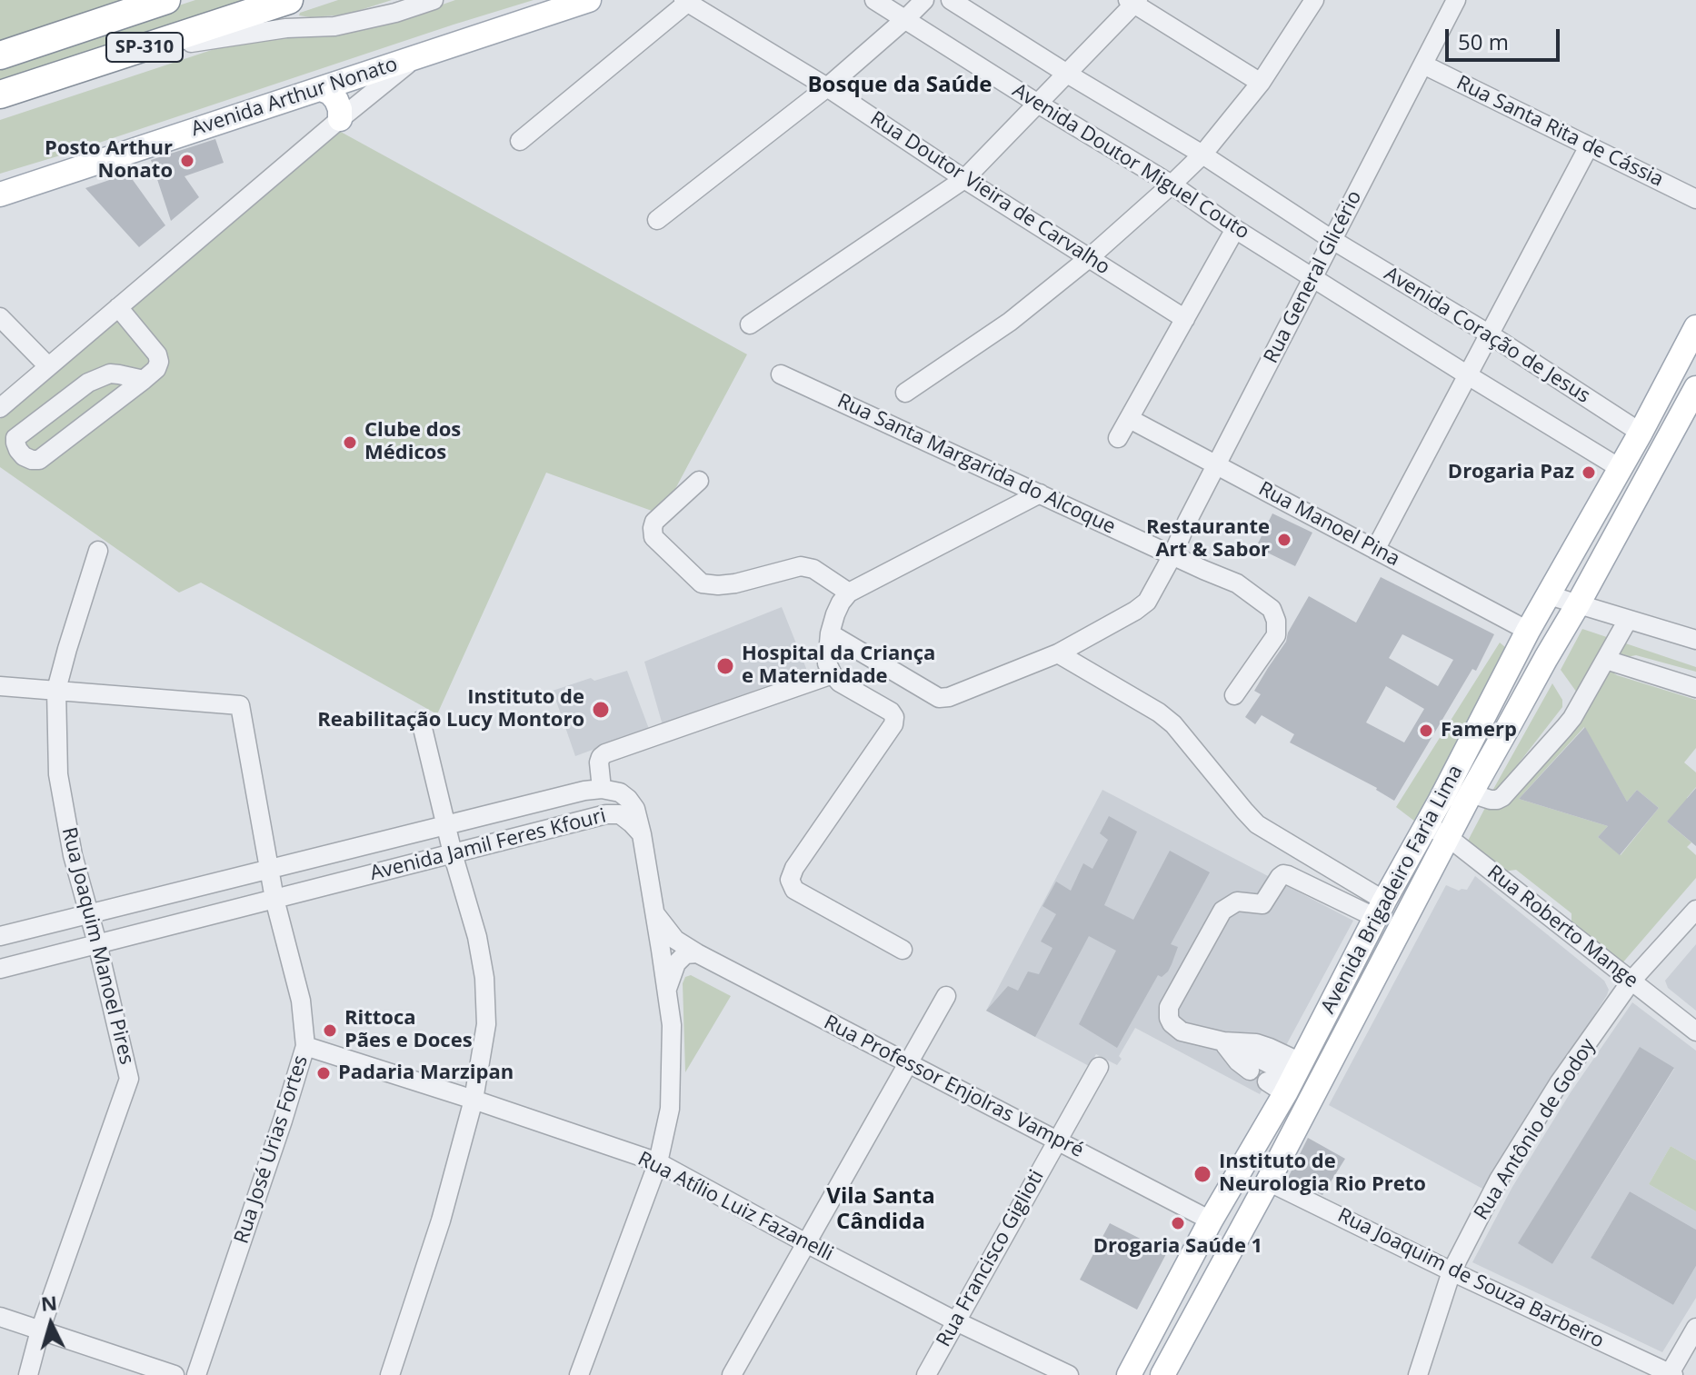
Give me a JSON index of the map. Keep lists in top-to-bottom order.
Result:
{
  "streets": {
    "highway": ["SP-310"],
    "main road": ["Avenida Arthur Nonato", "Avenida Brigadeiro Faria Lima"],
    "street": [
      "Rua Santa Rita de Cássia",
      "Avenida Doutor Miguel Couto",
      "Rua Doutor Vieira de Carvalho",
      "Rua General Glicério",
      "Avenida Coração de Jesus",
      "Rua Santa Margarida do Alcoque",
      "Rua Manoel Pina",
      "Avenida Jamil Feres Kfouri",
      "Rua Roberto Mange",
      "Rua Joaquim Manoel Pires",
      "Rua Professor Enjolras Vampré",
      "Rua Antônio de Godoy",
      "Rua José Urias Fortes",
      "Rua Atílio Luiz Fazanelli",
      "Rua Francisco Giglioti",
      "Rua Joaquim de Souza Barbeiro"
    ]
  },
  "crossings": [
    ["Rua Santa Rita de Cássia", "Rua General Glicério"],
    ["Avenida Doutor Miguel Couto", "Rua General Glicério"],
    ["Avenida Doutor Miguel Couto", "Avenida Coração de Jesus"],
    ["Rua General Glicério", "Avenida Coração de Jesus"],
    ["Rua General Glicério", "Rua Santa Margarida do Alcoque"],
    ["Rua General Glicério", "Rua Manoel Pina"],
    ["Avenida Coração de Jesus", "Avenida Brigadeiro Faria Lima"],
    ["Rua Manoel Pina", "Avenida Brigadeiro Faria Lima"],
    ["Avenida Jamil Feres Kfouri", "Rua Joaquim Manoel Pires"],
    ["Avenida Jamil Feres Kfouri", "Rua José Urias Fortes"],
    ["Avenida Brigadeiro Faria Lima", "Rua Roberto Mange"],
    ["Avenida Brigadeiro Faria Lima", "Rua Professor Enjolras Vampré"],
    ["Avenida Brigadeiro Faria Lima", "Rua Joaquim de Souza Barbeiro"],
    ["Rua Roberto Mange", "Rua Antônio de Godoy"],
    ["Rua Joaquim Manoel Pires", "Rua José Urias Fortes"],
    ["Rua Professor Enjolras Vampré", "Rua Francisco Giglioti"],
    ["Rua Antônio de Godoy", "Rua Joaquim de Souza Barbeiro"],
    ["Rua José Urias Fortes", "Rua Atílio Luiz Fazanelli"],
    ["Rua Atílio Luiz Fazanelli", "Rua Francisco Giglioti"]
  ],
  "districts": ["Bosque da Saúde", "Vila Santa Cândida"],
  "places": [
    "Posto Arthur Nonato",
    "Clube dos Médicos",
    "Drogaria Paz",
    "Restaurante Art & Sabor",
    "Hospital da Criança e Maternidade",
    "Instituto de Reabilitação Lucy Montoro",
    "Famerp",
    "Rittoca Pães e Doces",
    "Padaria Marzipan",
    "Instituto de Neurologia Rio Preto",
    "Drogaria Saúde 1"
  ],
  "scale_bar": "50 m",
  "north": "top"
}
